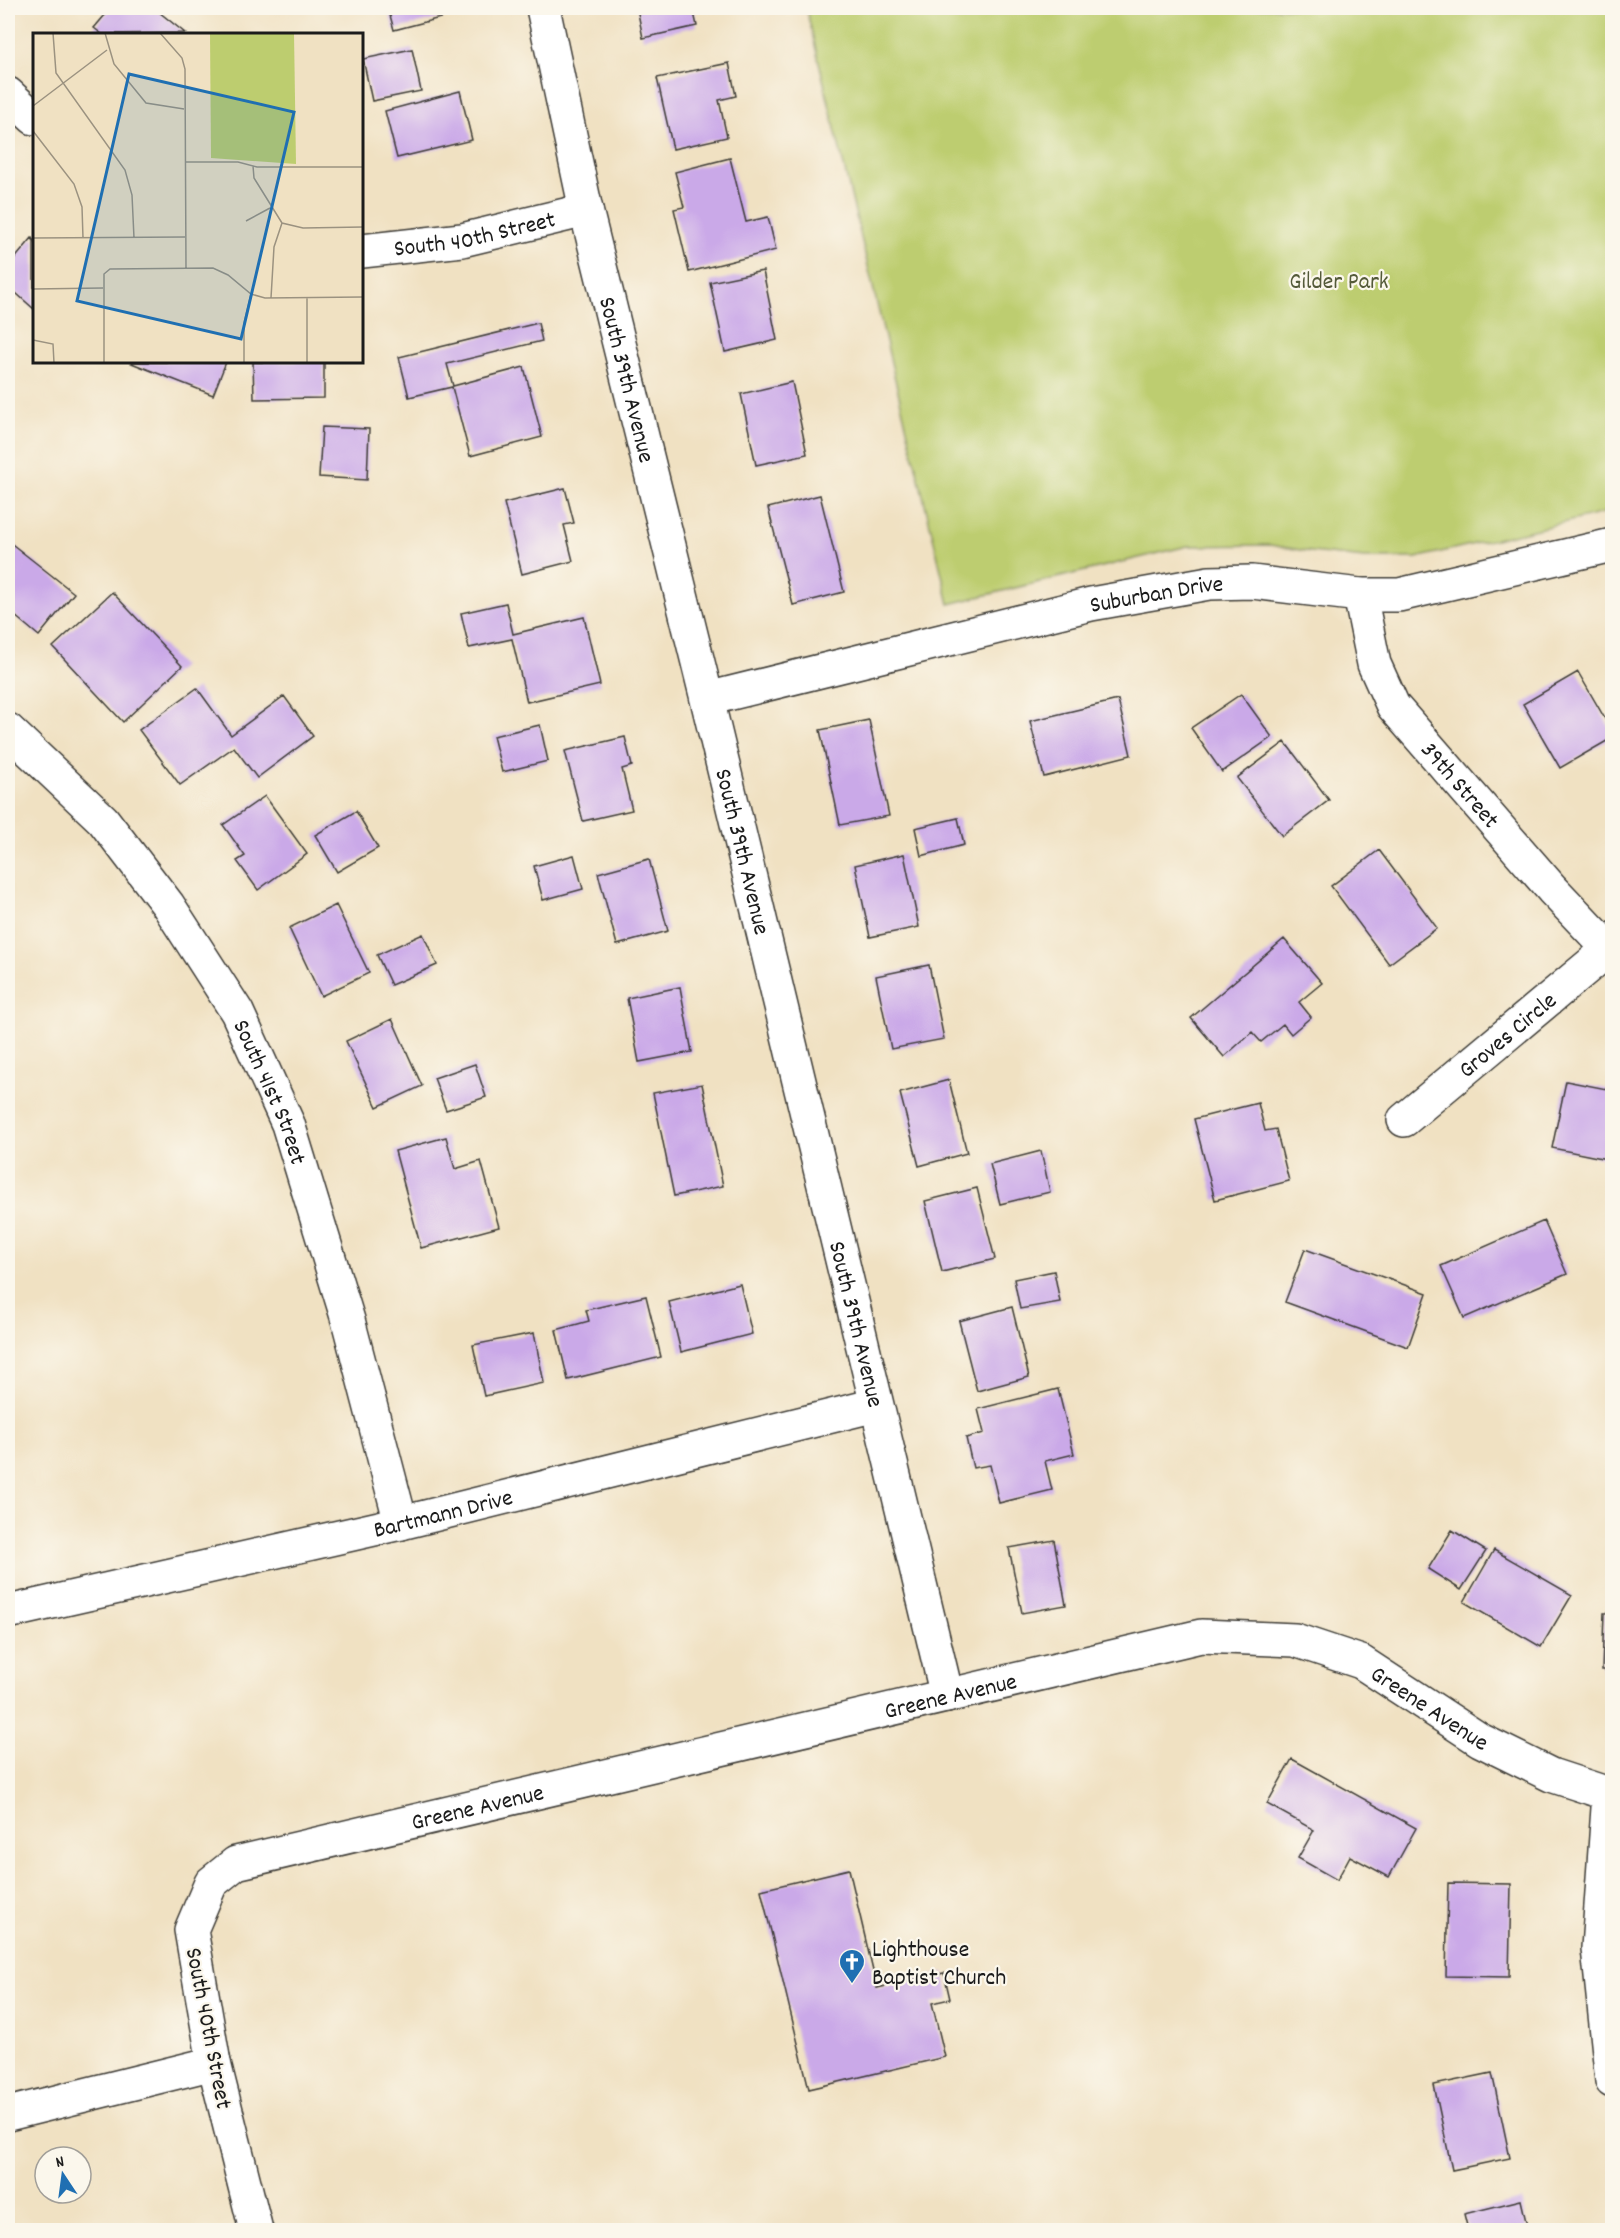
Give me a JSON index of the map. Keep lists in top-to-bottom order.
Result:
{
  "streets": {
    "street": [
      "South 40th Street",
      "South 39th Avenue",
      "Suburban Drive",
      "39th Street",
      "Groves Circle",
      "South 41st Street",
      "Bartmann Drive",
      "Greene Avenue"
    ]
  },
  "crossings": [
    ["South 40th Street", "South 39th Avenue"],
    ["South 40th Street", "Greene Avenue"],
    ["South 39th Avenue", "Suburban Drive"],
    ["South 39th Avenue", "Bartmann Drive"],
    ["South 39th Avenue", "Greene Avenue"],
    ["Suburban Drive", "39th Street"],
    ["39th Street", "Groves Circle"],
    ["South 41st Street", "Bartmann Drive"]
  ],
  "parks": ["Gilder Park"],
  "places": {
    "church": ["Lighthouse Baptist Church"]
  },
  "north": "top"
}
